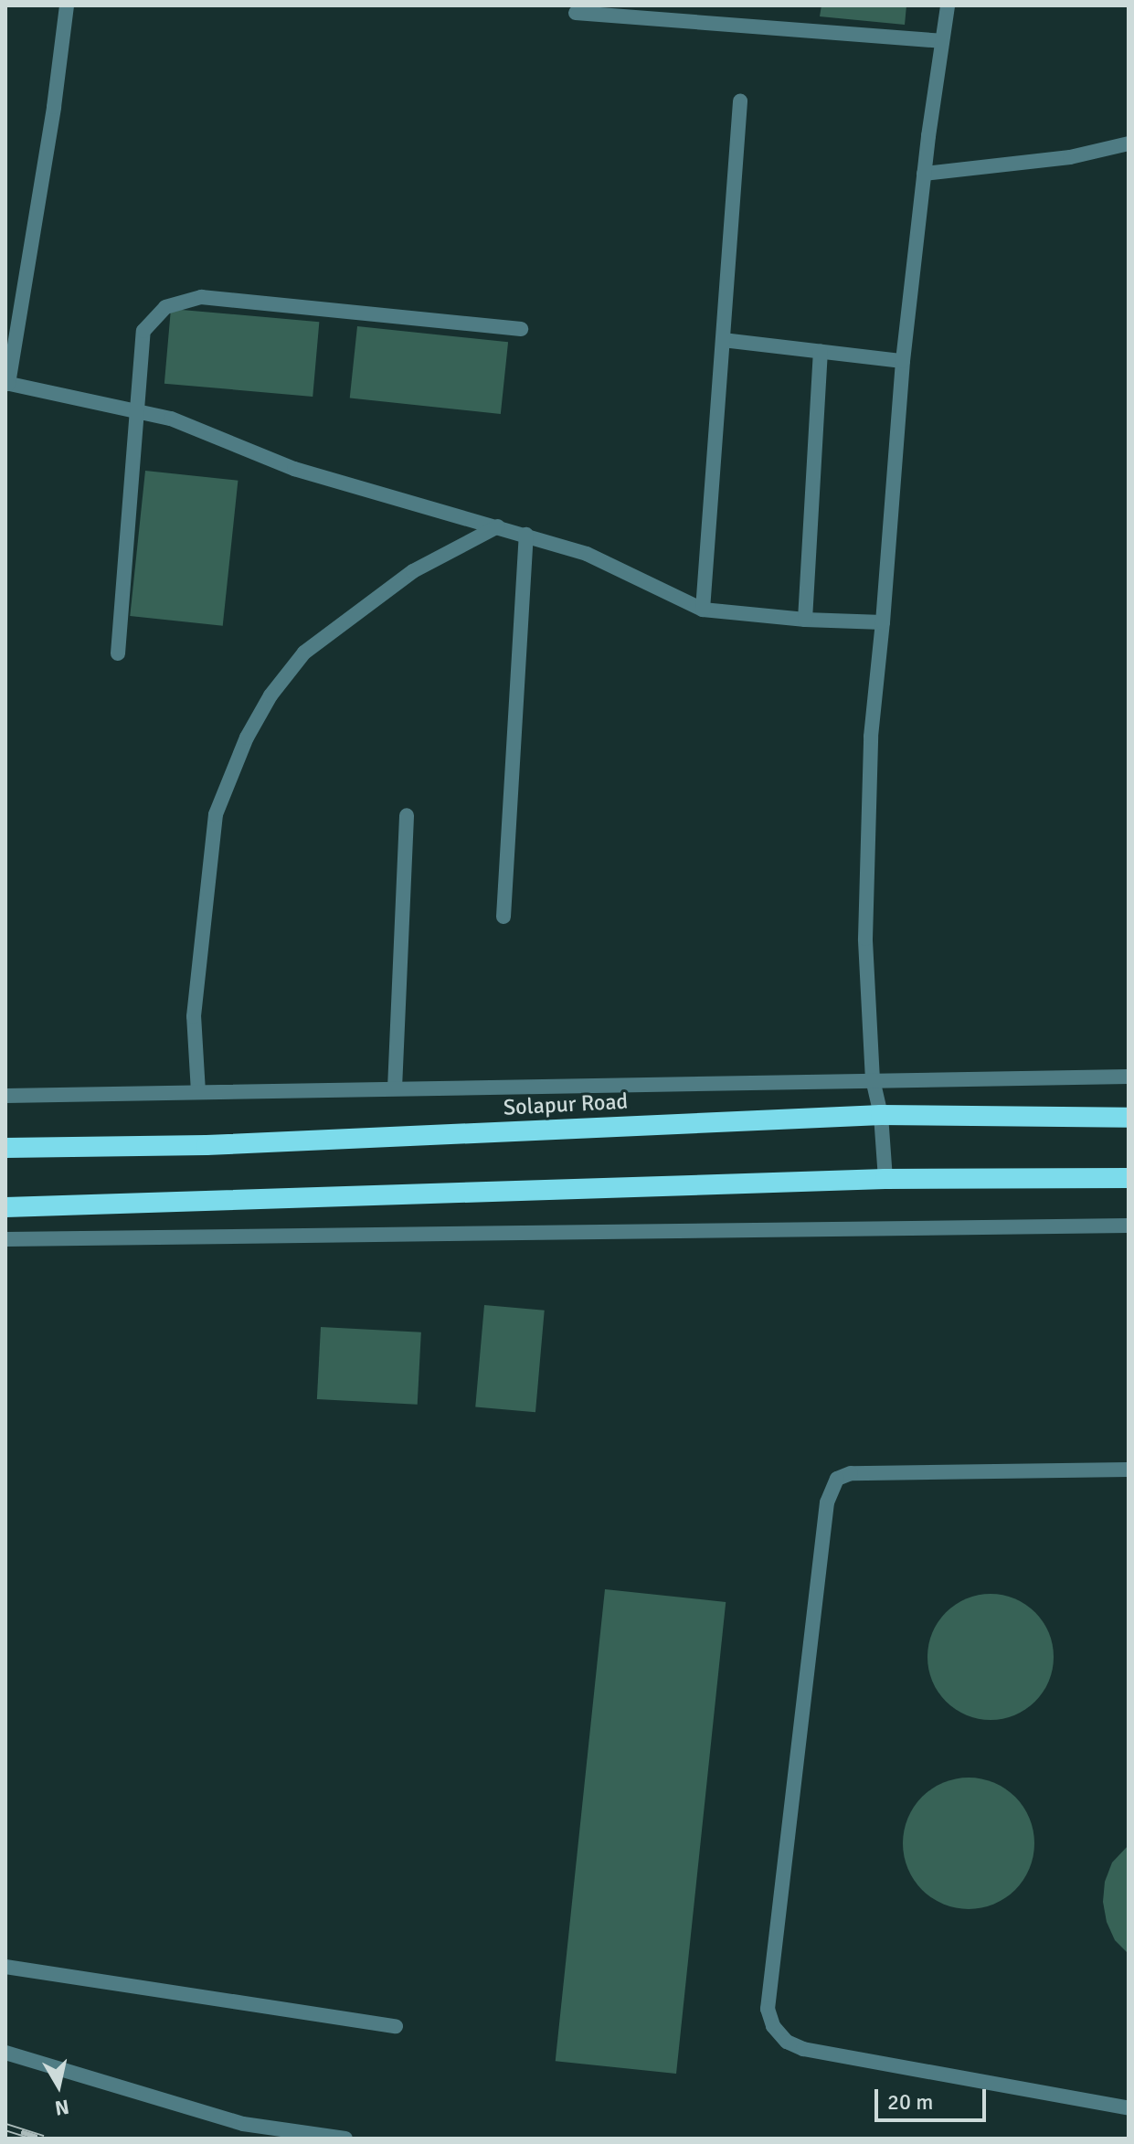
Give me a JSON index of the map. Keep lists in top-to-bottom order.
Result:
{
  "streets": {
    "highway": ["Solapur Road"]
  },
  "scale_bar": "20 m",
  "north": "bottom"
}
